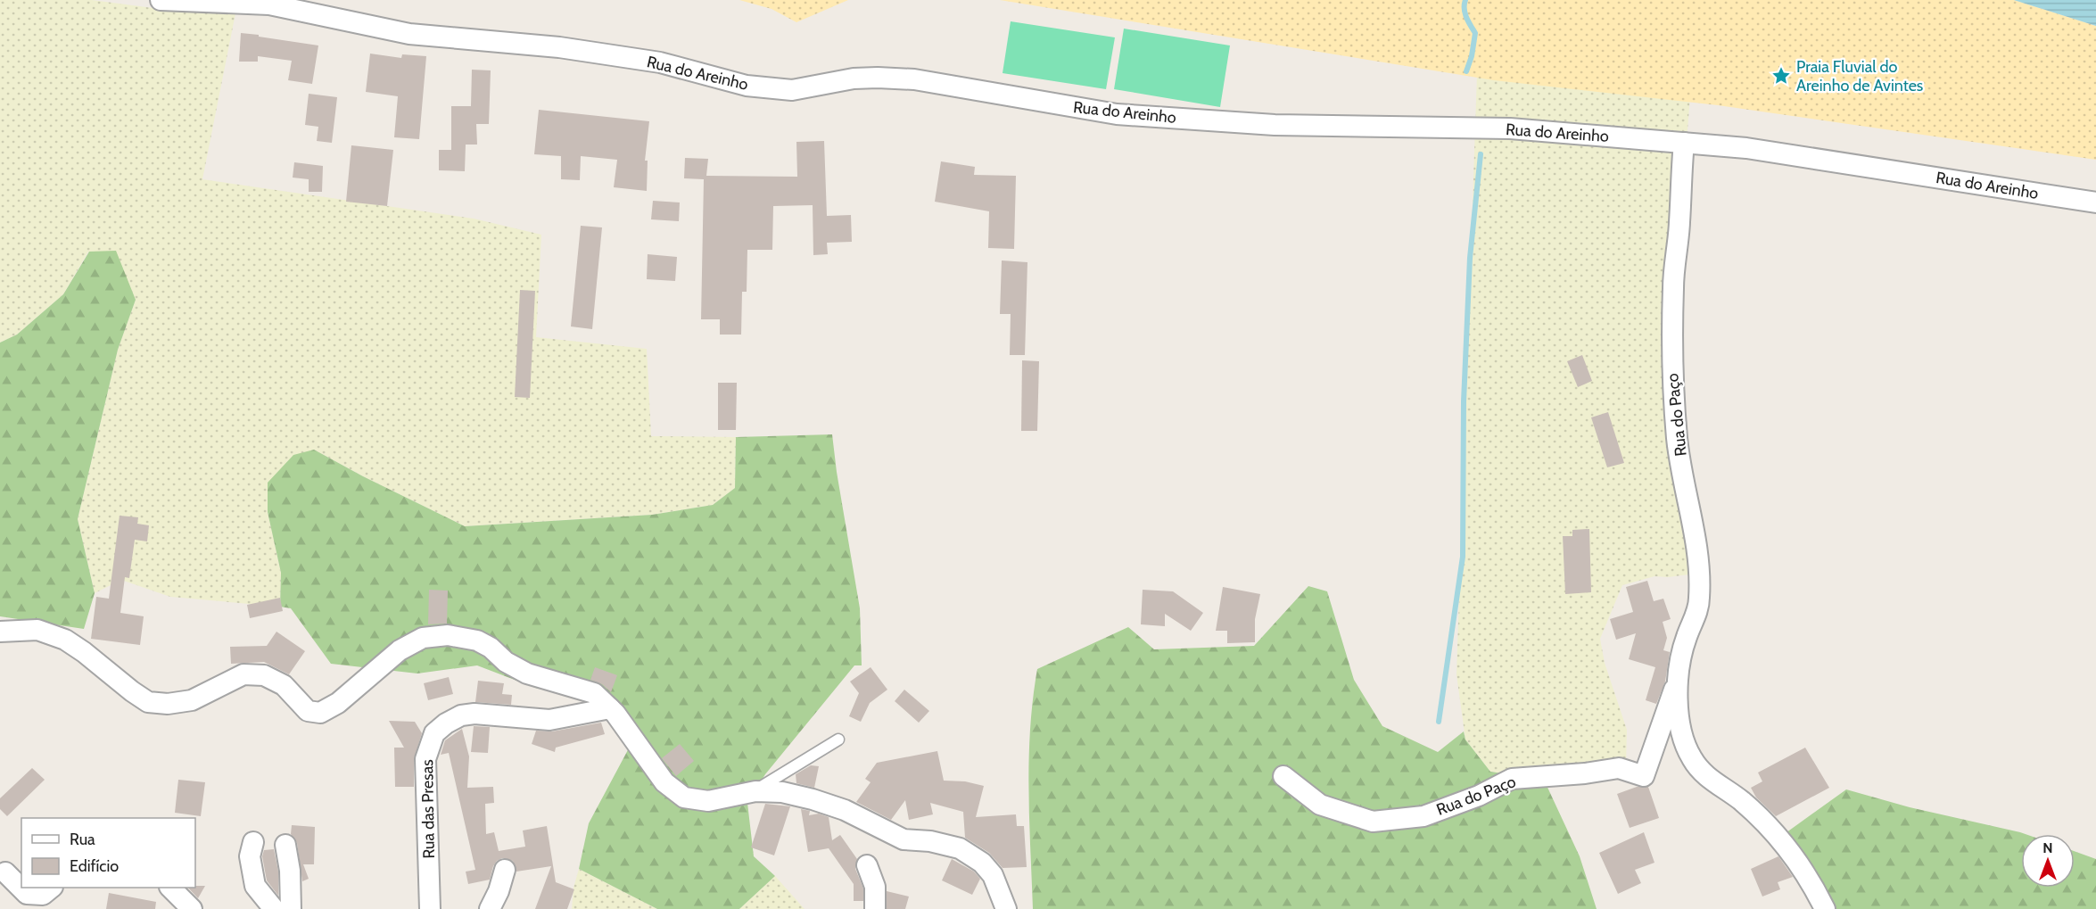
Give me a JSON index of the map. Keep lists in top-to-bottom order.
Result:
{
  "streets": {
    "street": ["Rua do Areinho", "Rua do Paço", "Rua das Presas"]
  },
  "crossings": [
    ["Rua do Areinho", "Rua do Paço"]
  ],
  "places": {
    "place": ["Praia Fluvial do Areinho de Avintes"]
  },
  "legend": ["Rua", "Edifício"],
  "north": "top"
}
